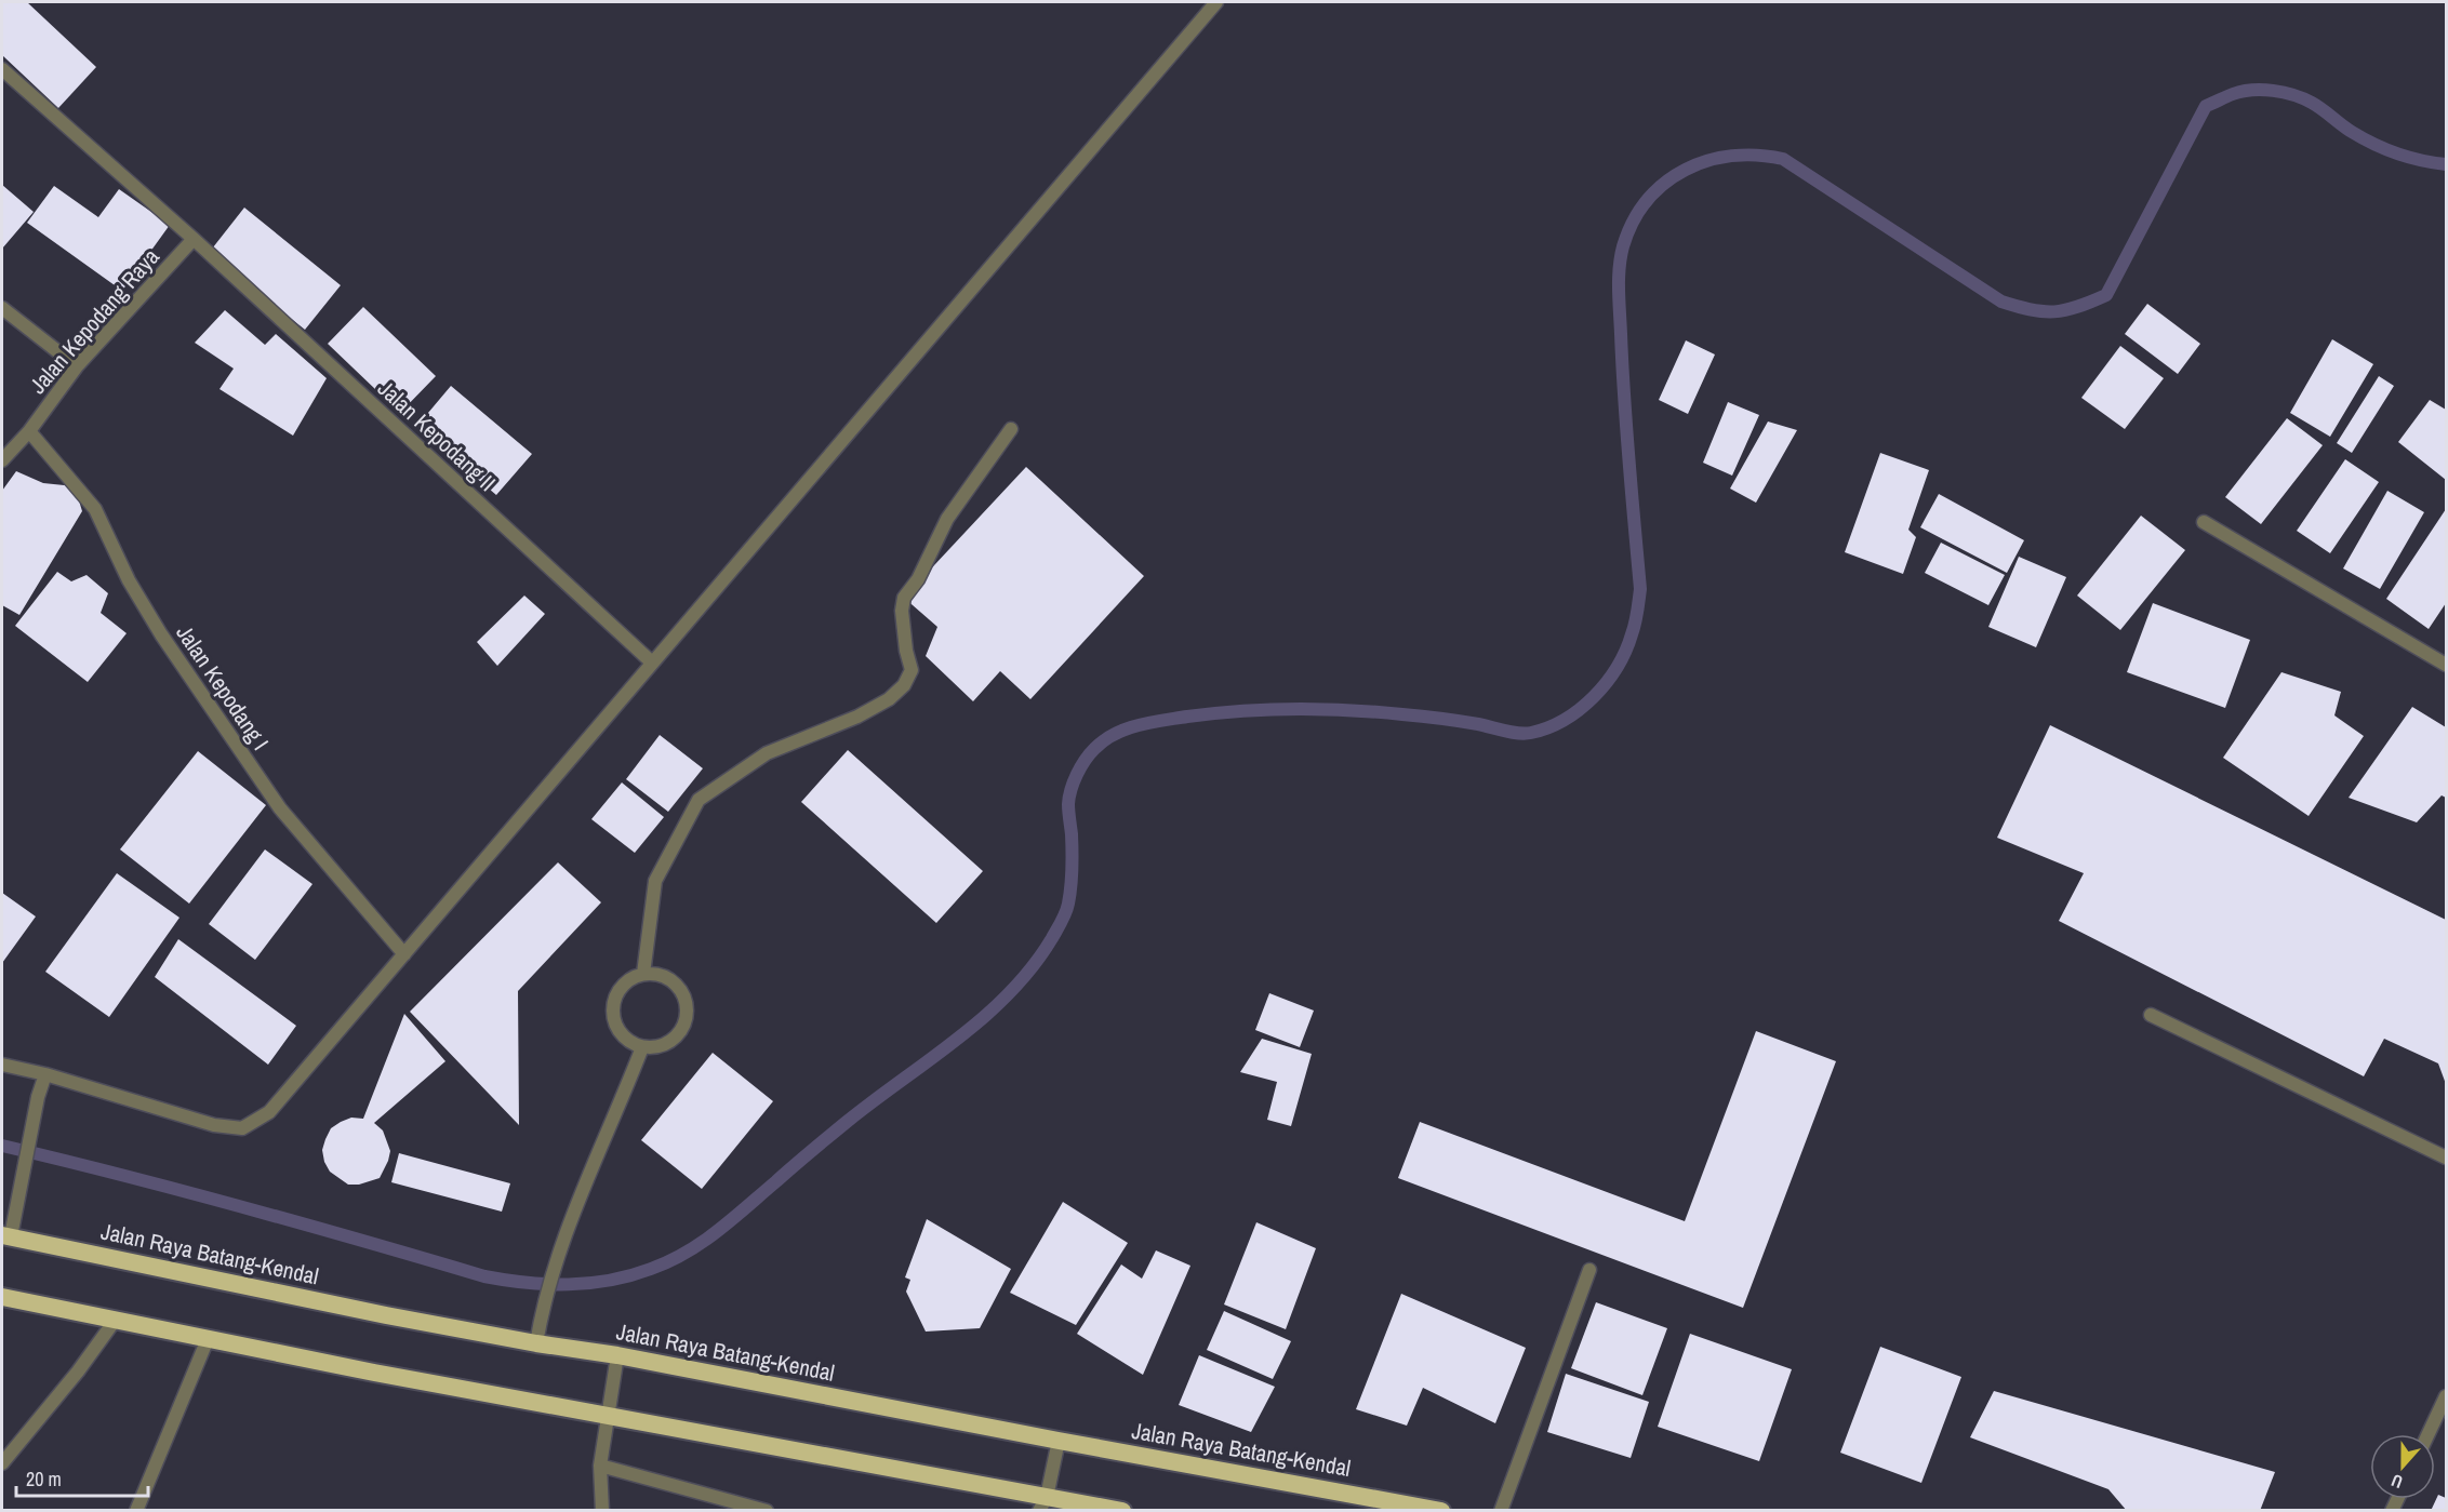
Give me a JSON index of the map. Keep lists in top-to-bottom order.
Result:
{
  "streets": {
    "highway": ["Jalan Raya Batang-Kendal"],
    "street": ["Jalan Kepodang Raya", "Jalan Kepodang II", "Jalan Kepodang I"]
  },
  "crossings": [
    ["Jalan Kepodang Raya", "Jalan Kepodang II"],
    ["Jalan Kepodang Raya", "Jalan Kepodang I"]
  ],
  "scale_bar": "20 m",
  "north": "bottom"
}
